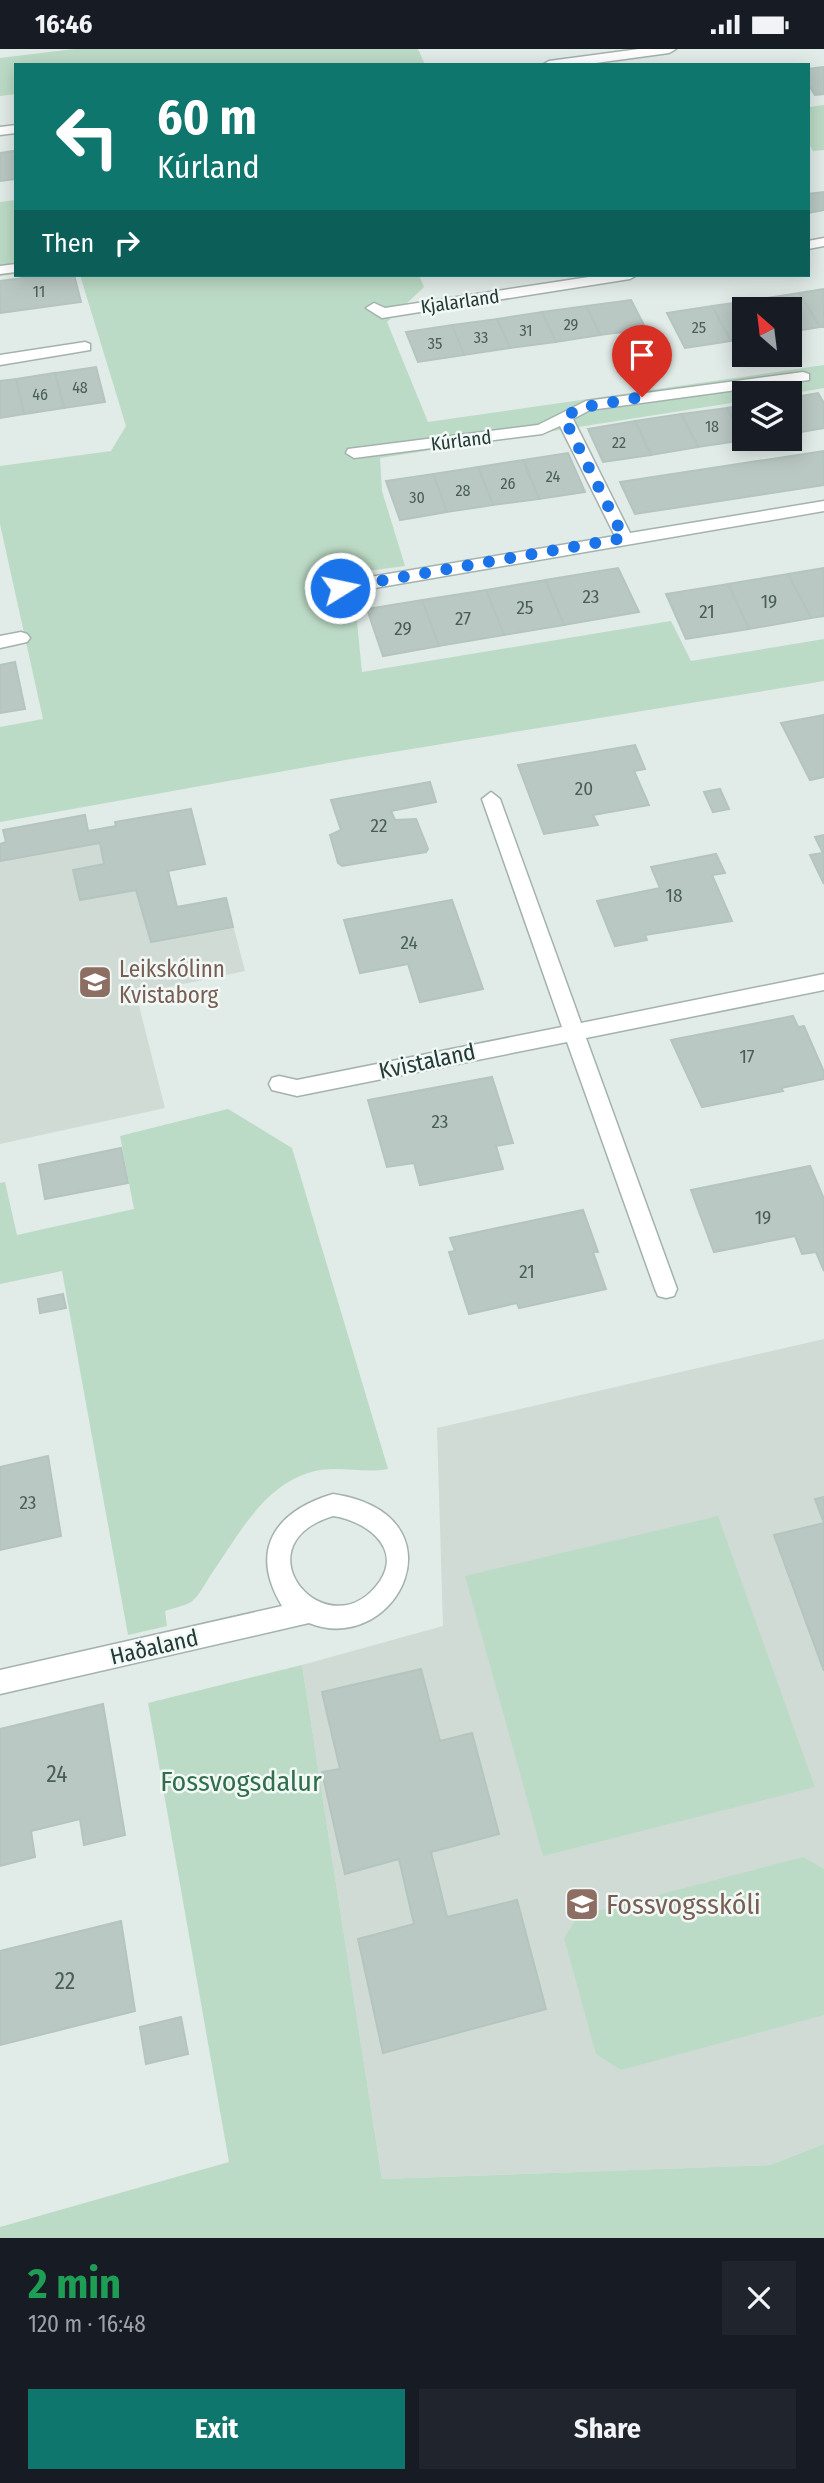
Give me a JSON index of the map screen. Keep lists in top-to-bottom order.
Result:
{
  "streets": {
    "street": [
      "Kjalarland",
      "Kúrland",
      "Kvistaland",
      "Haðaland"
    ]
  },
  "parks": ["Fossvogsdalur"],
  "places": {
    "school or university": ["Leikskólinn Kvistaborg", "Fossvogsskóli"]
  },
  "house_numbers": [
    "11",
    "29",
    "25",
    "31",
    "33",
    "35",
    "48",
    "46",
    "18",
    "22",
    "24",
    "26",
    "28",
    "30",
    "23",
    "19",
    "25",
    "21",
    "27",
    "29",
    "20",
    "22",
    "18",
    "24",
    "17",
    "23",
    "19",
    "21",
    "23",
    "24",
    "22"
  ],
  "north": "top left",
  "page": {
    "status": "16:46",
    "turn": ["60 m", "Kúrland"],
    "then": "Then",
    "heading": ["2 min", "120 m · 16:48"],
    "buttons": ["Exit", "Share"]
  }
}
